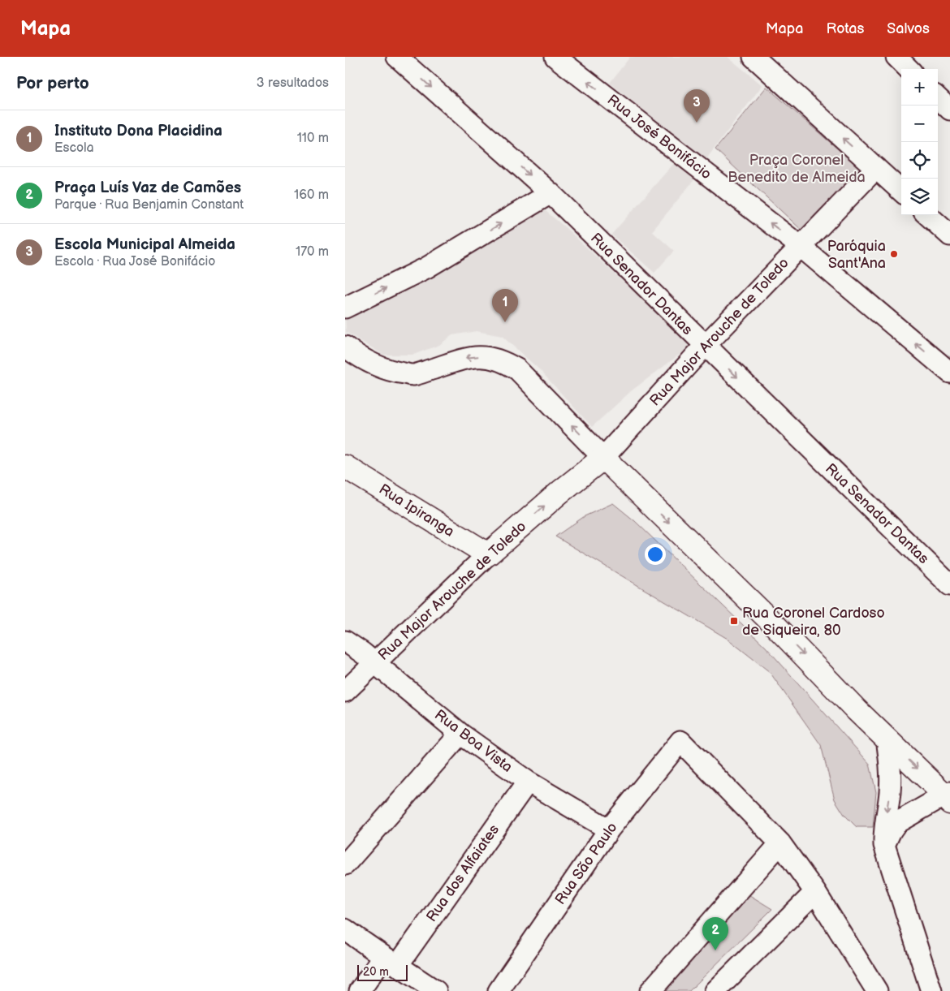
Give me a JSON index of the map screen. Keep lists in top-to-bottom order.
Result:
{
  "streets": {
    "main road": ["Rua Major Arouche de Toledo", "Rua Ipiranga"],
    "street": [
      "Rua José Bonifácio",
      "Rua Senador Dantas",
      "Rua Boa Vista",
      "Rua São Paulo",
      "Rua dos Alfaiates"
    ]
  },
  "crossings": [
    ["Rua José Bonifácio", "Rua Major Arouche de Toledo"],
    ["Rua Senador Dantas", "Rua Major Arouche de Toledo"],
    ["Rua Major Arouche de Toledo", "Rua Ipiranga"],
    ["Rua Major Arouche de Toledo", "Rua Boa Vista"],
    ["Rua Boa Vista", "Rua São Paulo"],
    ["Rua Boa Vista", "Rua dos Alfaiates"]
  ],
  "one_way": ["Rua Senador Dantas"],
  "parks": ["Praça Coronel Benedito de Almeida"],
  "places": {
    "other": ["Paróquia Sant'Ana"],
    "transit": ["Rua Coronel Cardoso de Siqueira, 80"]
  },
  "scale_bar": "20 m",
  "page": {
    "header": "Mapa",
    "nav": ["Mapa", "Rotas", "Salvos"],
    "heading": ["Por perto", "3 resultados"],
    "map_buttons": ["+", "−"],
    "pins": ["3", "1", "2"],
    "list": [
      {
        "mark": "1",
        "name": "Instituto Dona Placidina",
        "note": "Escola",
        "value": "110 m"
      },
      {
        "mark": "2",
        "name": "Praça Luís Vaz de Camões",
        "note": "Parque · Rua Benjamin Constant",
        "value": "160 m"
      },
      {
        "mark": "3",
        "name": "Escola Municipal Almeida",
        "note": "Escola · Rua José Bonifácio",
        "value": "170 m"
      }
    ],
    "scale": "20 m"
  }
}
